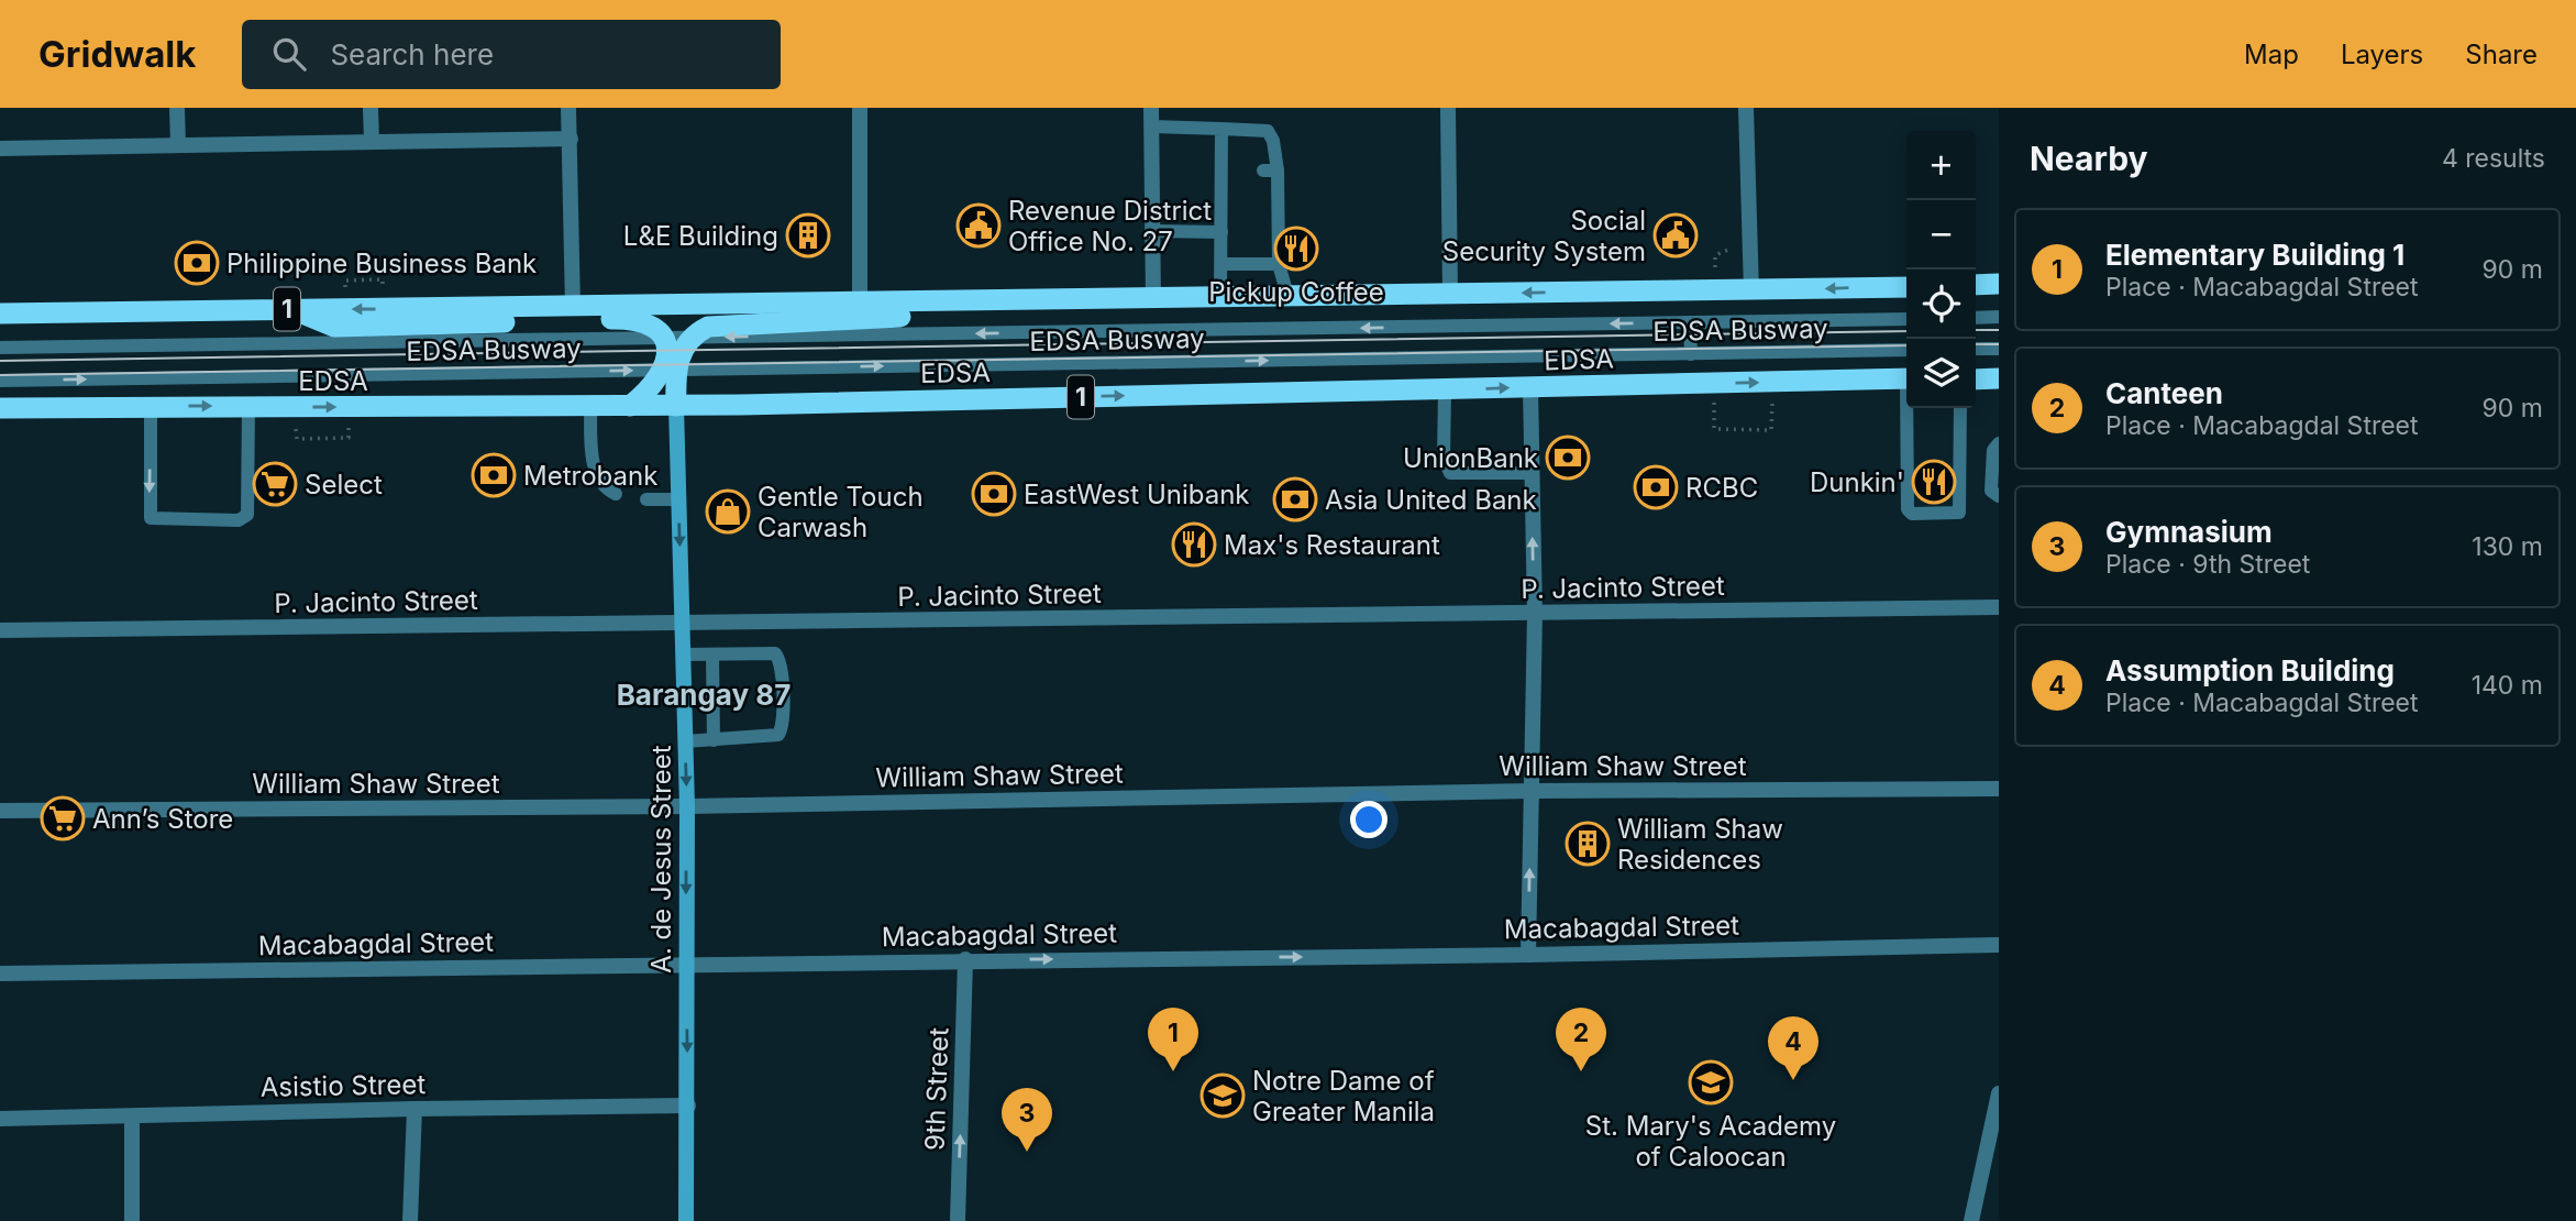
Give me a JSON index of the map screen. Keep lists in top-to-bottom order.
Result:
{
  "streets": {
    "highway": ["1", "EDSA"],
    "main road": ["A. de Jesus Street"],
    "street": [
      "P. Jacinto Street",
      "William Shaw Street",
      "Macabagdal Street",
      "Asistio Street",
      "9th Street"
    ],
    "lane": ["EDSA Busway"]
  },
  "crossings": [
    ["EDSA", "A. de Jesus Street"],
    ["P. Jacinto Street", "A. de Jesus Street"],
    ["William Shaw Street", "A. de Jesus Street"],
    ["A. de Jesus Street", "Macabagdal Street"],
    ["A. de Jesus Street", "Asistio Street"],
    ["Macabagdal Street", "9th Street"]
  ],
  "one_way": ["A. de Jesus Street", "9th Street"],
  "districts": ["Barangay 87"],
  "places": {
    "public building": ["Revenue District Office No. 27", "Social Security System"],
    "building": ["L&E Building", "William Shaw Residences"],
    "restaurant": ["Pickup Coffee", "Dunkin'", "Max's Restaurant"],
    "bank": [
      "Philippine Business Bank",
      "UnionBank",
      "Metrobank",
      "RCBC",
      "EastWest Unibank",
      "Asia United Bank"
    ],
    "supermarket": ["Select", "Ann’s Store"],
    "shop": ["Gentle Touch Carwash"],
    "school or university": ["St. Mary's Academy of Caloocan", "Notre Dame of Greater Manila"]
  },
  "page": {
    "header": "Gridwalk",
    "search": "Search here",
    "nav": ["Map", "Layers", "Share"],
    "heading": ["Nearby", "4 results"],
    "map_buttons": ["+", "−"],
    "list": [
      {
        "mark": "1",
        "name": "Elementary Building 1",
        "note": "Place · Macabagdal Street",
        "value": "90 m"
      },
      {
        "mark": "2",
        "name": "Canteen",
        "note": "Place · Macabagdal Street",
        "value": "90 m"
      },
      {
        "mark": "3",
        "name": "Gymnasium",
        "note": "Place · 9th Street",
        "value": "130 m"
      },
      {
        "mark": "4",
        "name": "Assumption Building",
        "note": "Place · Macabagdal Street",
        "value": "140 m"
      }
    ],
    "pins": [
      "1",
      "2",
      "4",
      "3"
    ]
  }
}
